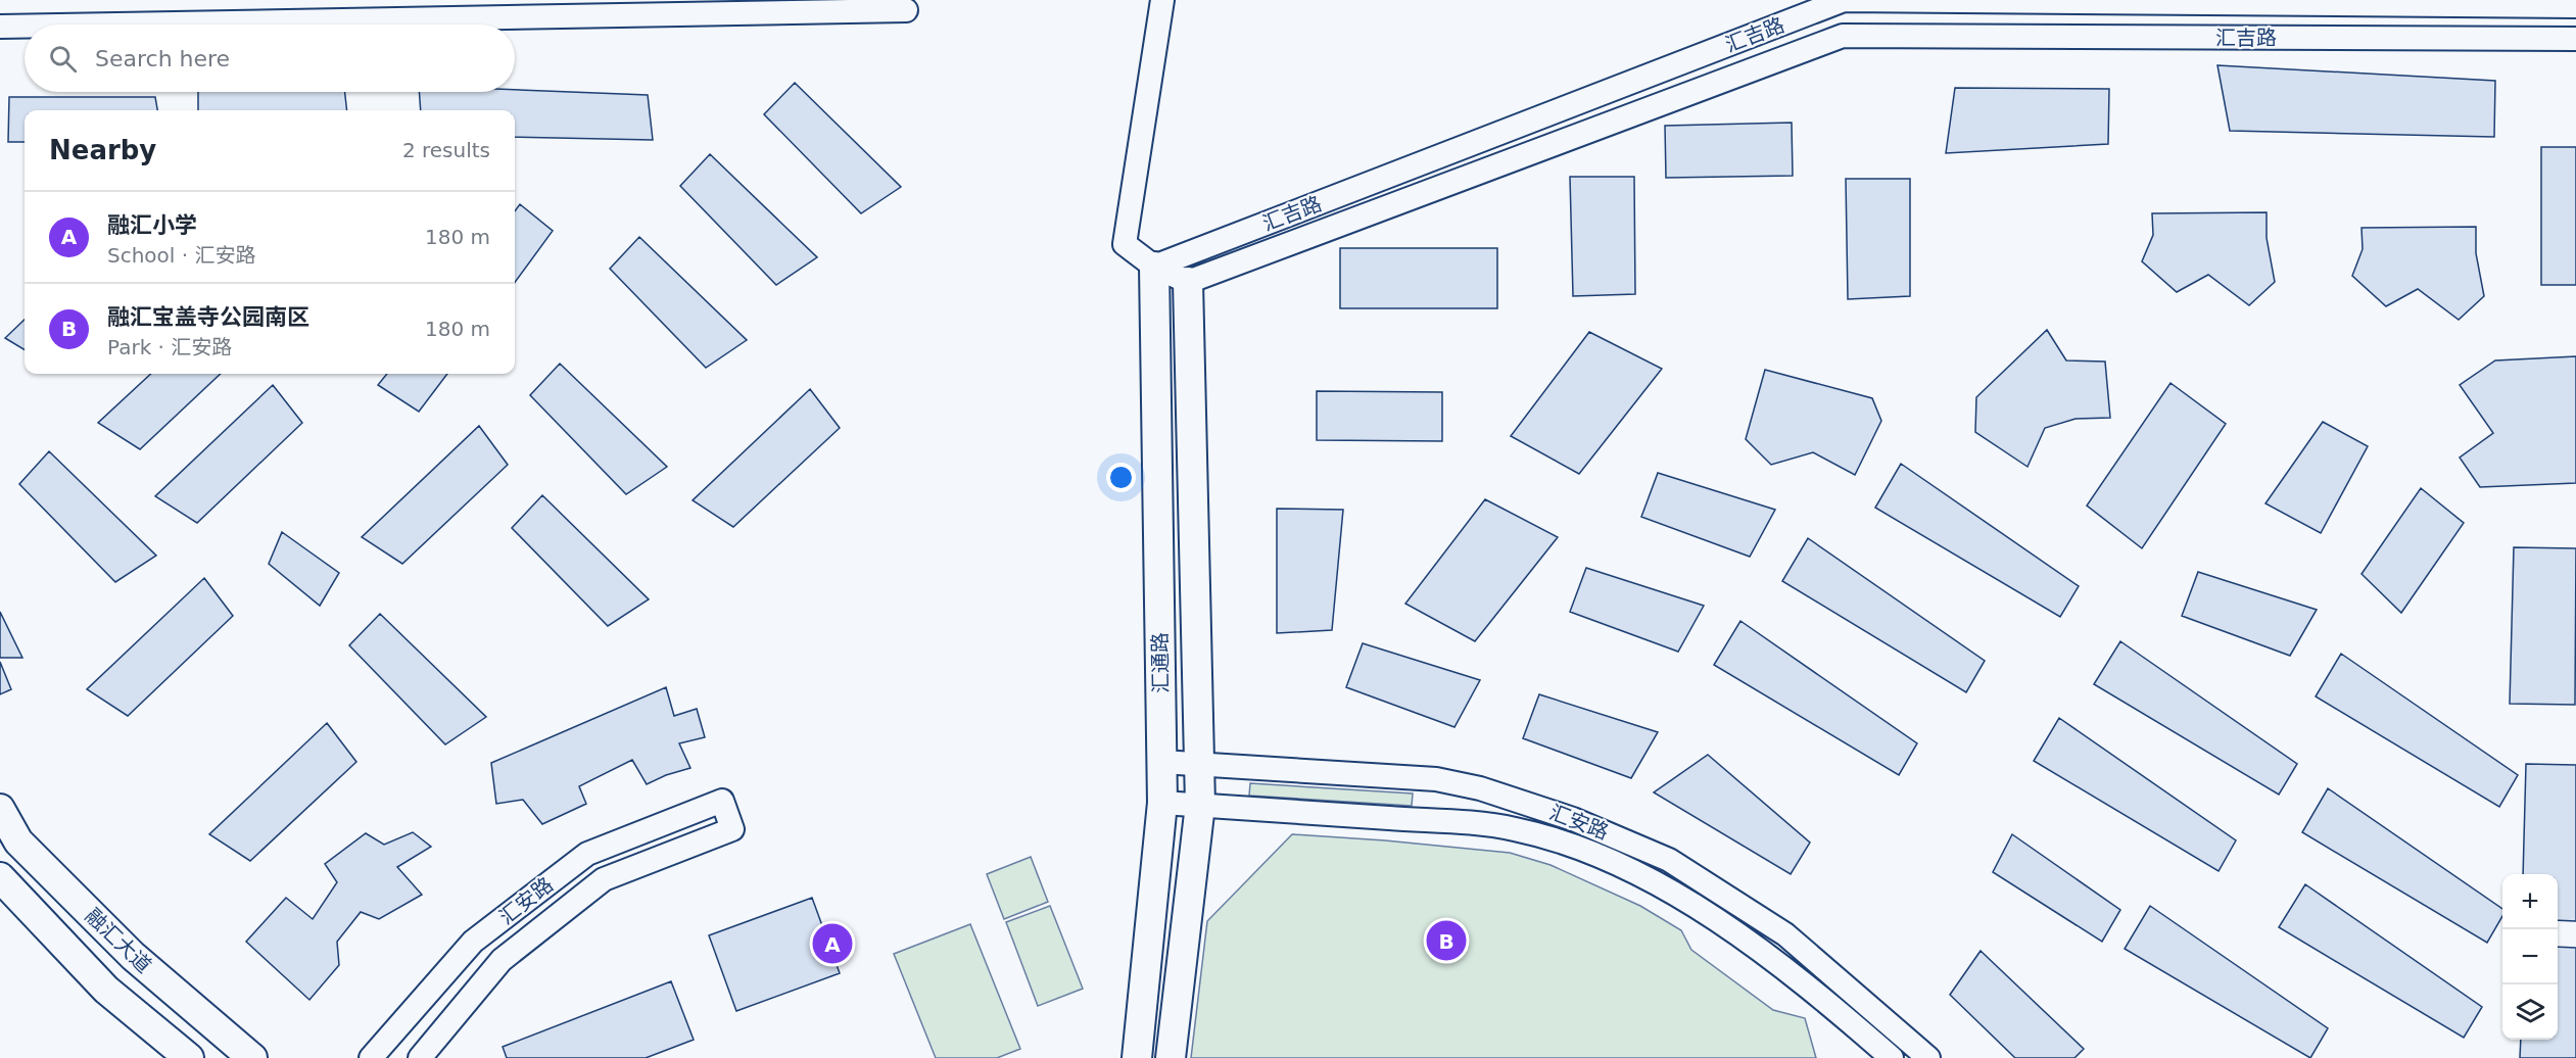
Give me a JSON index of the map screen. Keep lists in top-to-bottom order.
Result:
{
  "streets": {
    "main road": ["汇通路", "融汇大道"],
    "street": ["汇吉路", "汇安路"]
  },
  "crossings": [
    ["汇吉路", "汇通路"],
    ["汇通路", "汇安路"]
  ],
  "page": {
    "search": "Search here",
    "heading": ["Nearby", "2 results"],
    "list": [
      {
        "mark": "A",
        "name": "融汇小学",
        "note": "School · 汇安路",
        "value": "180 m"
      },
      {
        "mark": "B",
        "name": "融汇宝盖寺公园南区",
        "note": "Park · 汇安路",
        "value": "180 m"
      }
    ],
    "map_buttons": ["+", "−"],
    "pins": ["B", "A"]
  }
}
